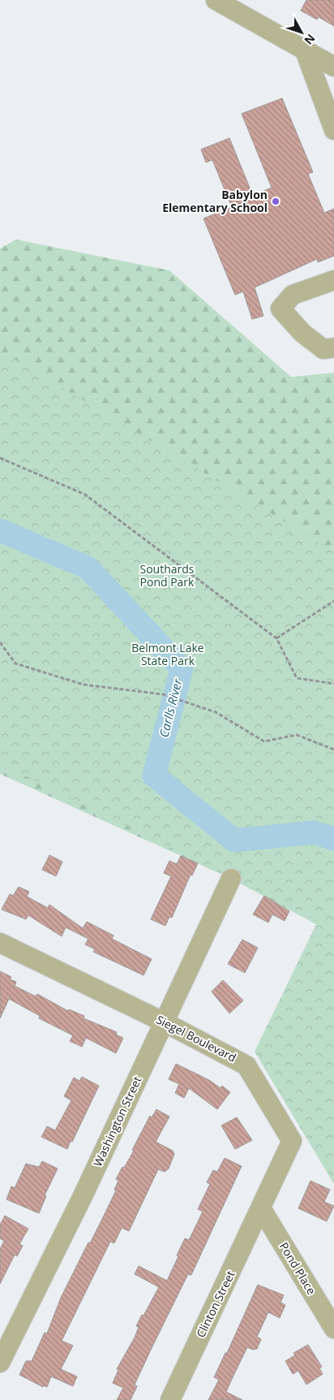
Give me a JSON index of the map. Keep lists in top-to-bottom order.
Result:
{
  "streets": {
    "street": [
      "Siegel Boulevard",
      "Washington Street",
      "Pond Place",
      "Clinton Street"
    ]
  },
  "crossings": [
    ["Siegel Boulevard", "Washington Street"],
    ["Siegel Boulevard", "Pond Place"],
    ["Siegel Boulevard", "Clinton Street"],
    ["Pond Place", "Clinton Street"]
  ],
  "water": ["Carlls River"],
  "parks": ["Southards Pond Park", "Belmont Lake State Park"],
  "places": ["Babylon Elementary School"],
  "north": "bottom right"
}
